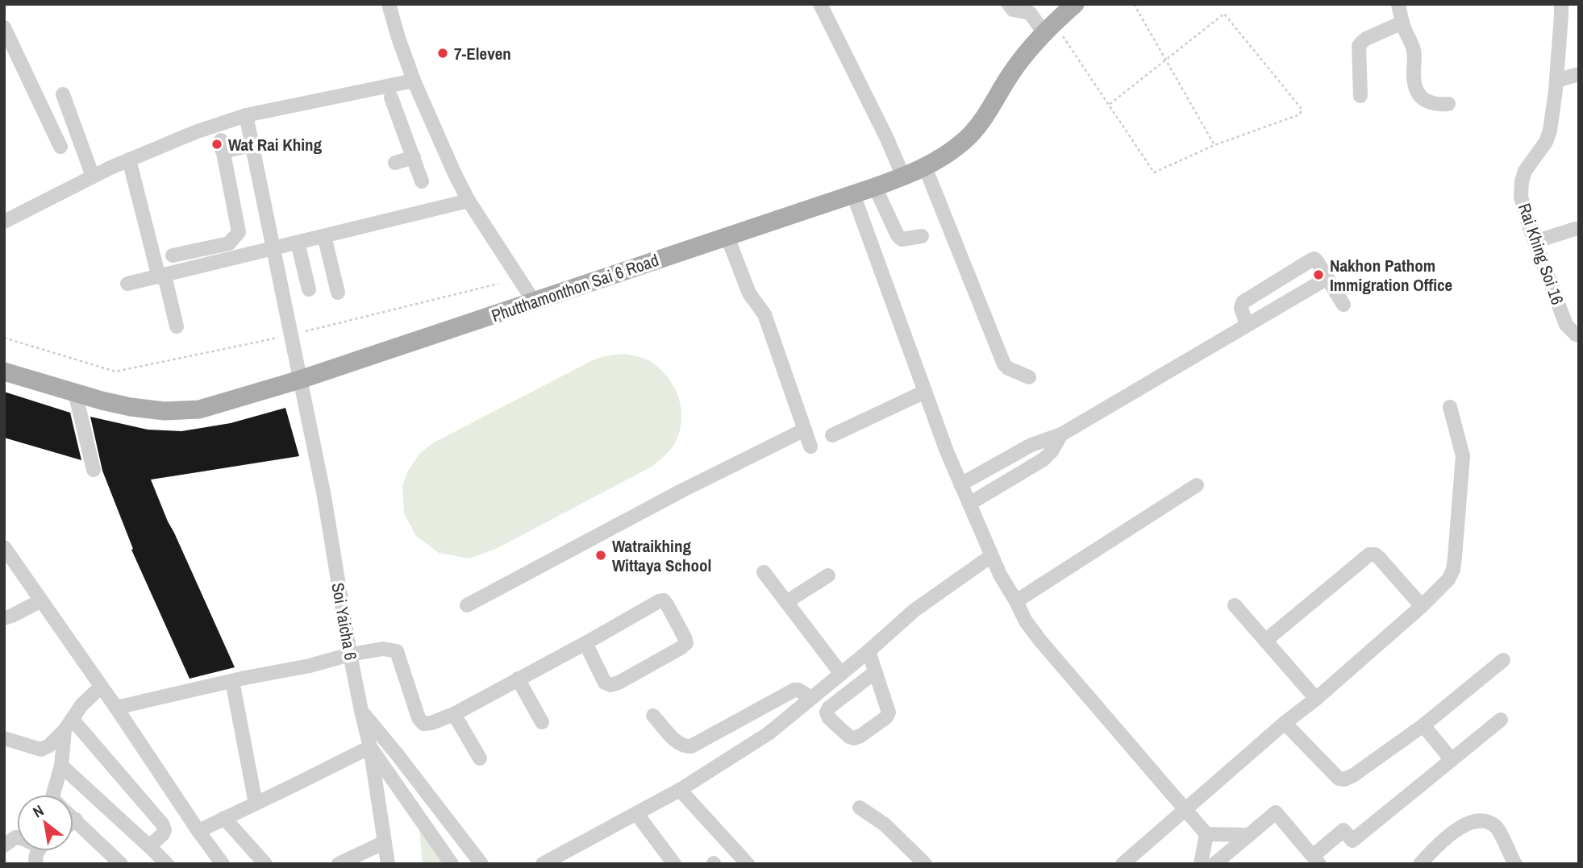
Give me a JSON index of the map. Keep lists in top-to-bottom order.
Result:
{
  "streets": {
    "main road": ["Phutthamonthon Sai 6 Road"],
    "street": ["Rai Khing Soi 16", "Soi Yaicha 6"]
  },
  "crossings": [
    ["Phutthamonthon Sai 6 Road", "Soi Yaicha 6"]
  ],
  "places": [
    "7-Eleven",
    "Wat Rai Khing",
    "Nakhon Pathom Immigration Office",
    "Watraikhing Wittaya School"
  ],
  "north": "top left"
}
